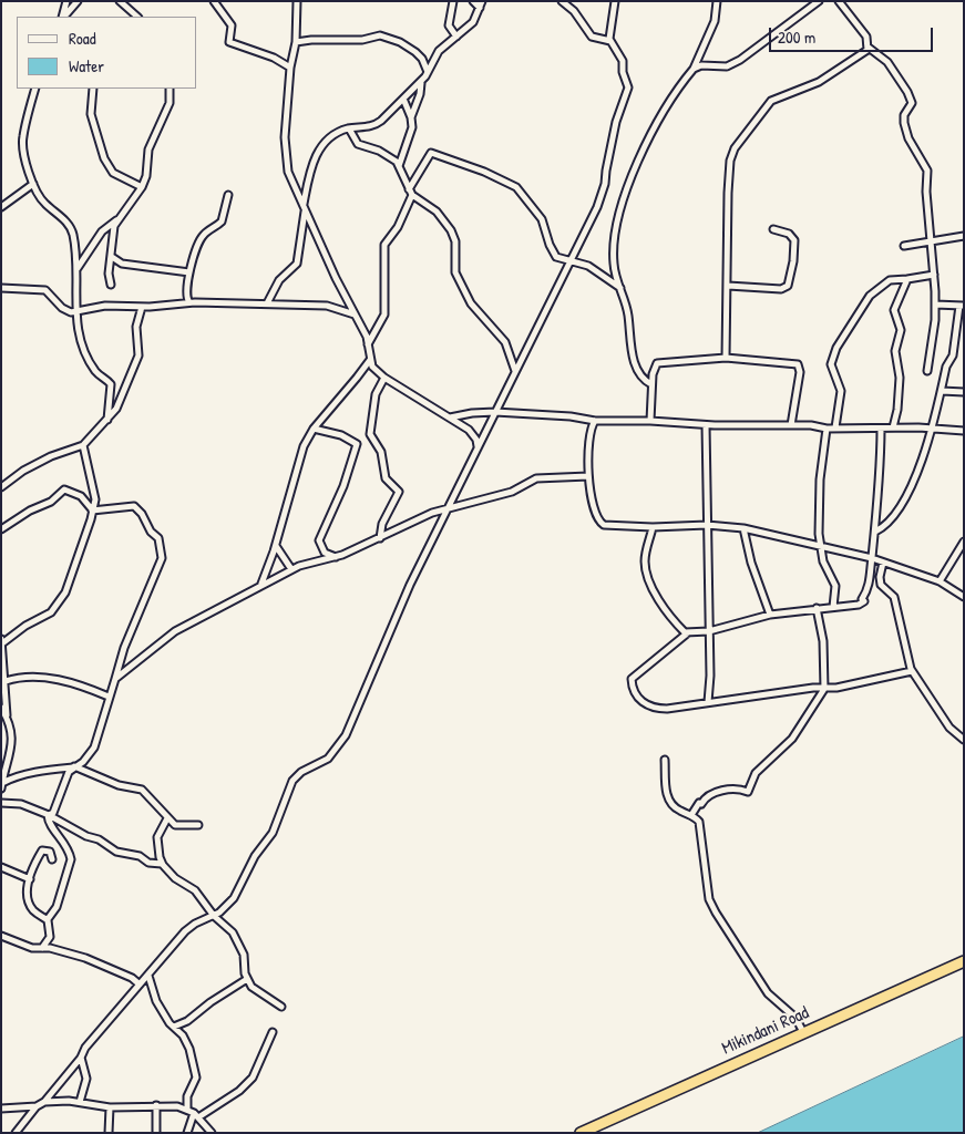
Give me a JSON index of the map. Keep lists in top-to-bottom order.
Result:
{
  "streets": {
    "highway": ["Mikindani Road"]
  },
  "legend": ["Road", "Water"],
  "scale_bar": "200 m"
}
